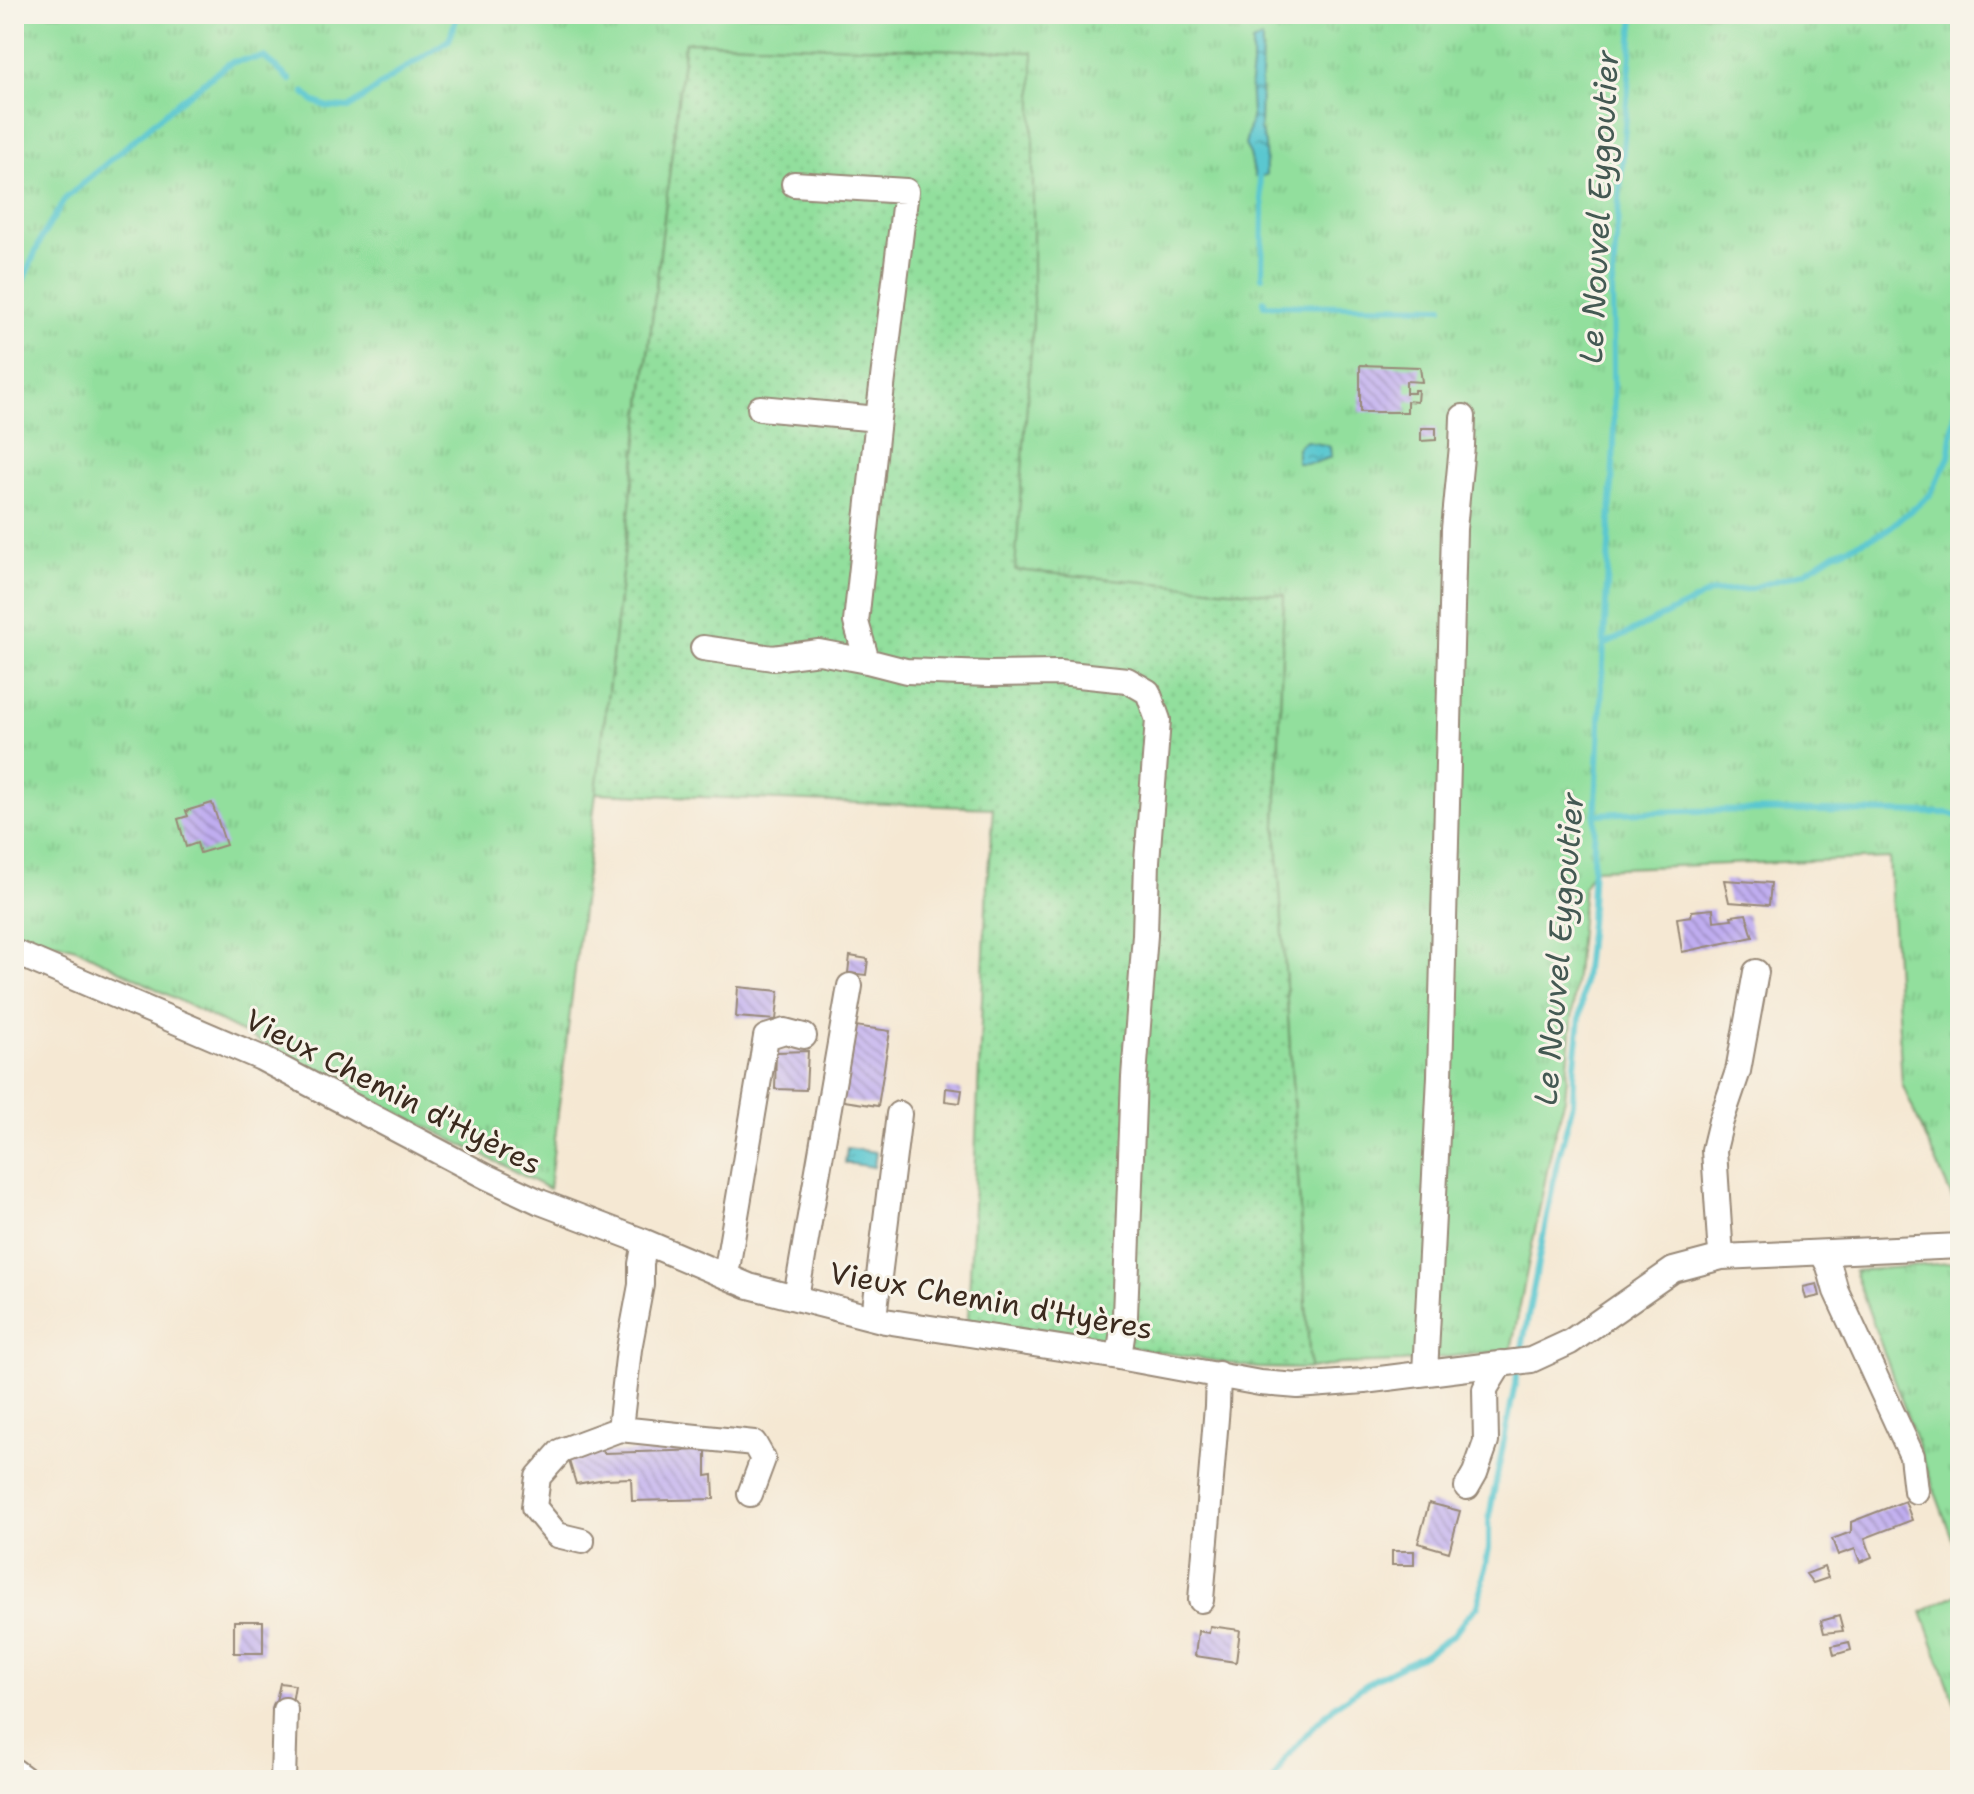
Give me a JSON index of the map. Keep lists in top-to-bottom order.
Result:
{
  "streets": {
    "street": ["Vieux Chemin d'Hyères"]
  },
  "water": ["Le Nouvel Eygoutier"]
}
